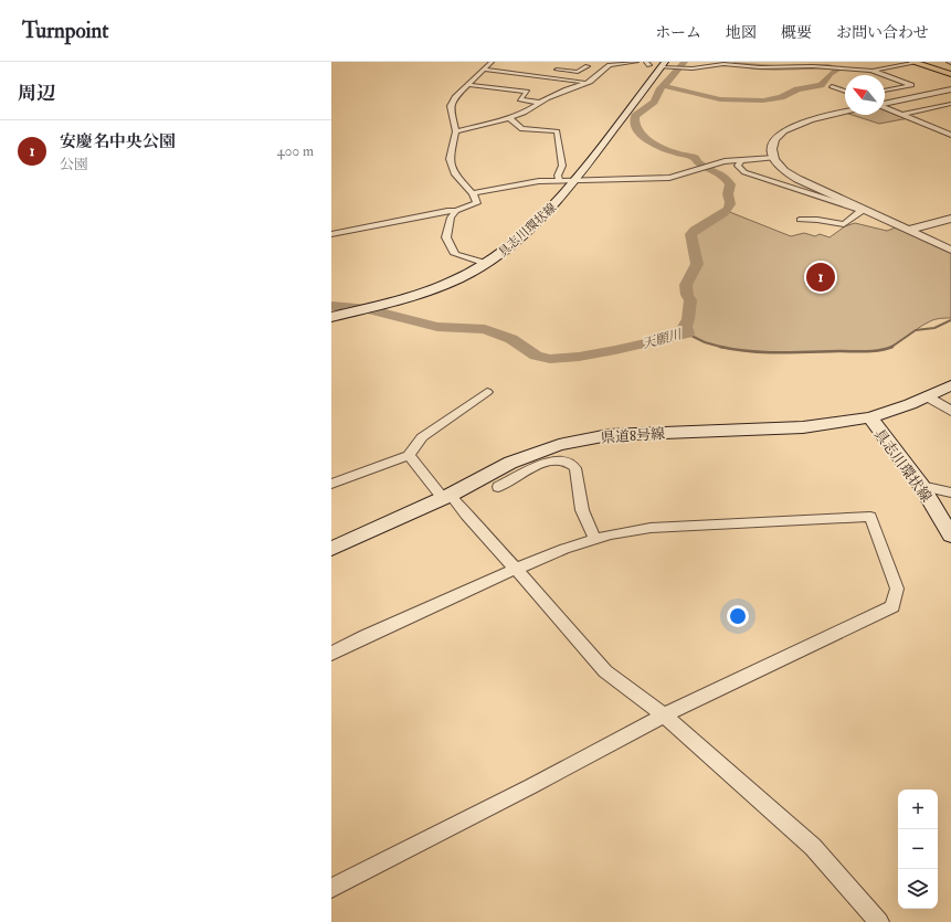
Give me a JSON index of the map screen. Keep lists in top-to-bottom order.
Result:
{
  "streets": {
    "main road": ["具志川環状線", "県道8号線"]
  },
  "crossings": [
    ["具志川環状線", "県道8号線"]
  ],
  "water": ["天願川"],
  "north": "top left",
  "page": {
    "header": "Turnpoint",
    "nav": [
      "ホーム",
      "地図",
      "概要",
      "お問い合わせ"
    ],
    "heading": "周辺",
    "list": [
      {
        "mark": "1",
        "name": "安慶名中央公園",
        "note": "公園",
        "value": "400 m"
      }
    ],
    "pins": "1",
    "map_buttons": ["+", "−"]
  }
}
